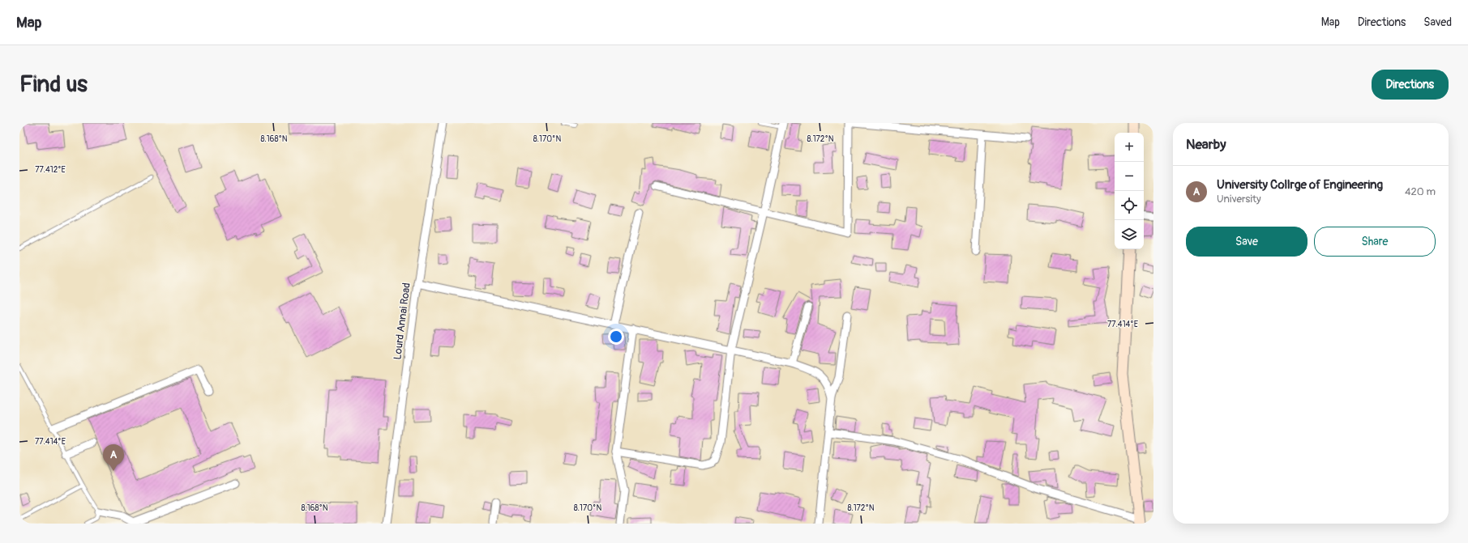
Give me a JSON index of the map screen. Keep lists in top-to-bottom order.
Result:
{
  "streets": {
    "street": ["Lourd Annai Road"]
  },
  "page": {
    "header": "Map",
    "nav": ["Map", "Directions", "Saved"],
    "buttons": [
      "Directions",
      ["Save", "Share"]
    ],
    "title": "Find us",
    "heading": "Nearby",
    "map_buttons": ["+", "−"],
    "list": [
      {
        "mark": "A",
        "name": "University Collrge of Engineering",
        "note": "University",
        "value": "420 m"
      }
    ],
    "pins": "A"
  },
  "coordinates": [
    "8.168°N",
    "8.170°N",
    "8.172°N",
    "77.412°E",
    "77.414°E"
  ]
}
